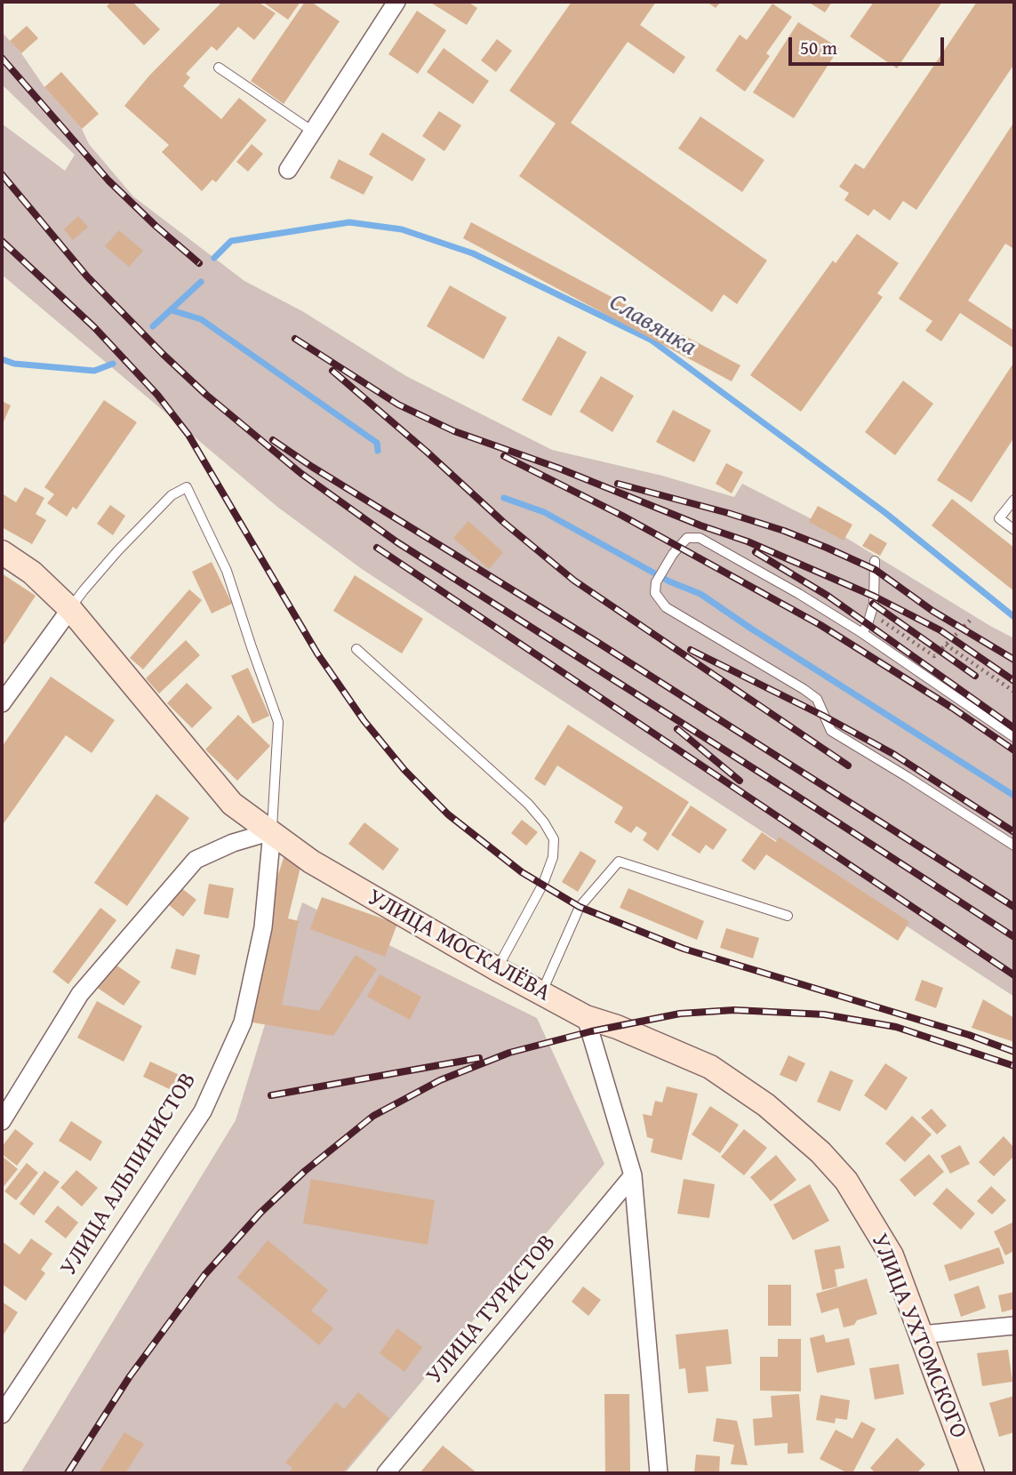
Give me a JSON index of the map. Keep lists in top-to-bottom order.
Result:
{
  "streets": {
    "street": [
      "УЛИЦА МОСКАЛЁВА",
      "УЛИЦА АЛЬПИНИСТОВ",
      "УЛИЦА ТУРИСТОВ",
      "УЛИЦА УХТОМСКОГО"
    ]
  },
  "crossings": [
    ["УЛИЦА МОСКАЛЁВА", "УЛИЦА АЛЬПИНИСТОВ"],
    ["УЛИЦА МОСКАЛЁВА", "УЛИЦА УХТОМСКОГО"]
  ],
  "water": ["Славянка"],
  "scale_bar": "50 m"
}
